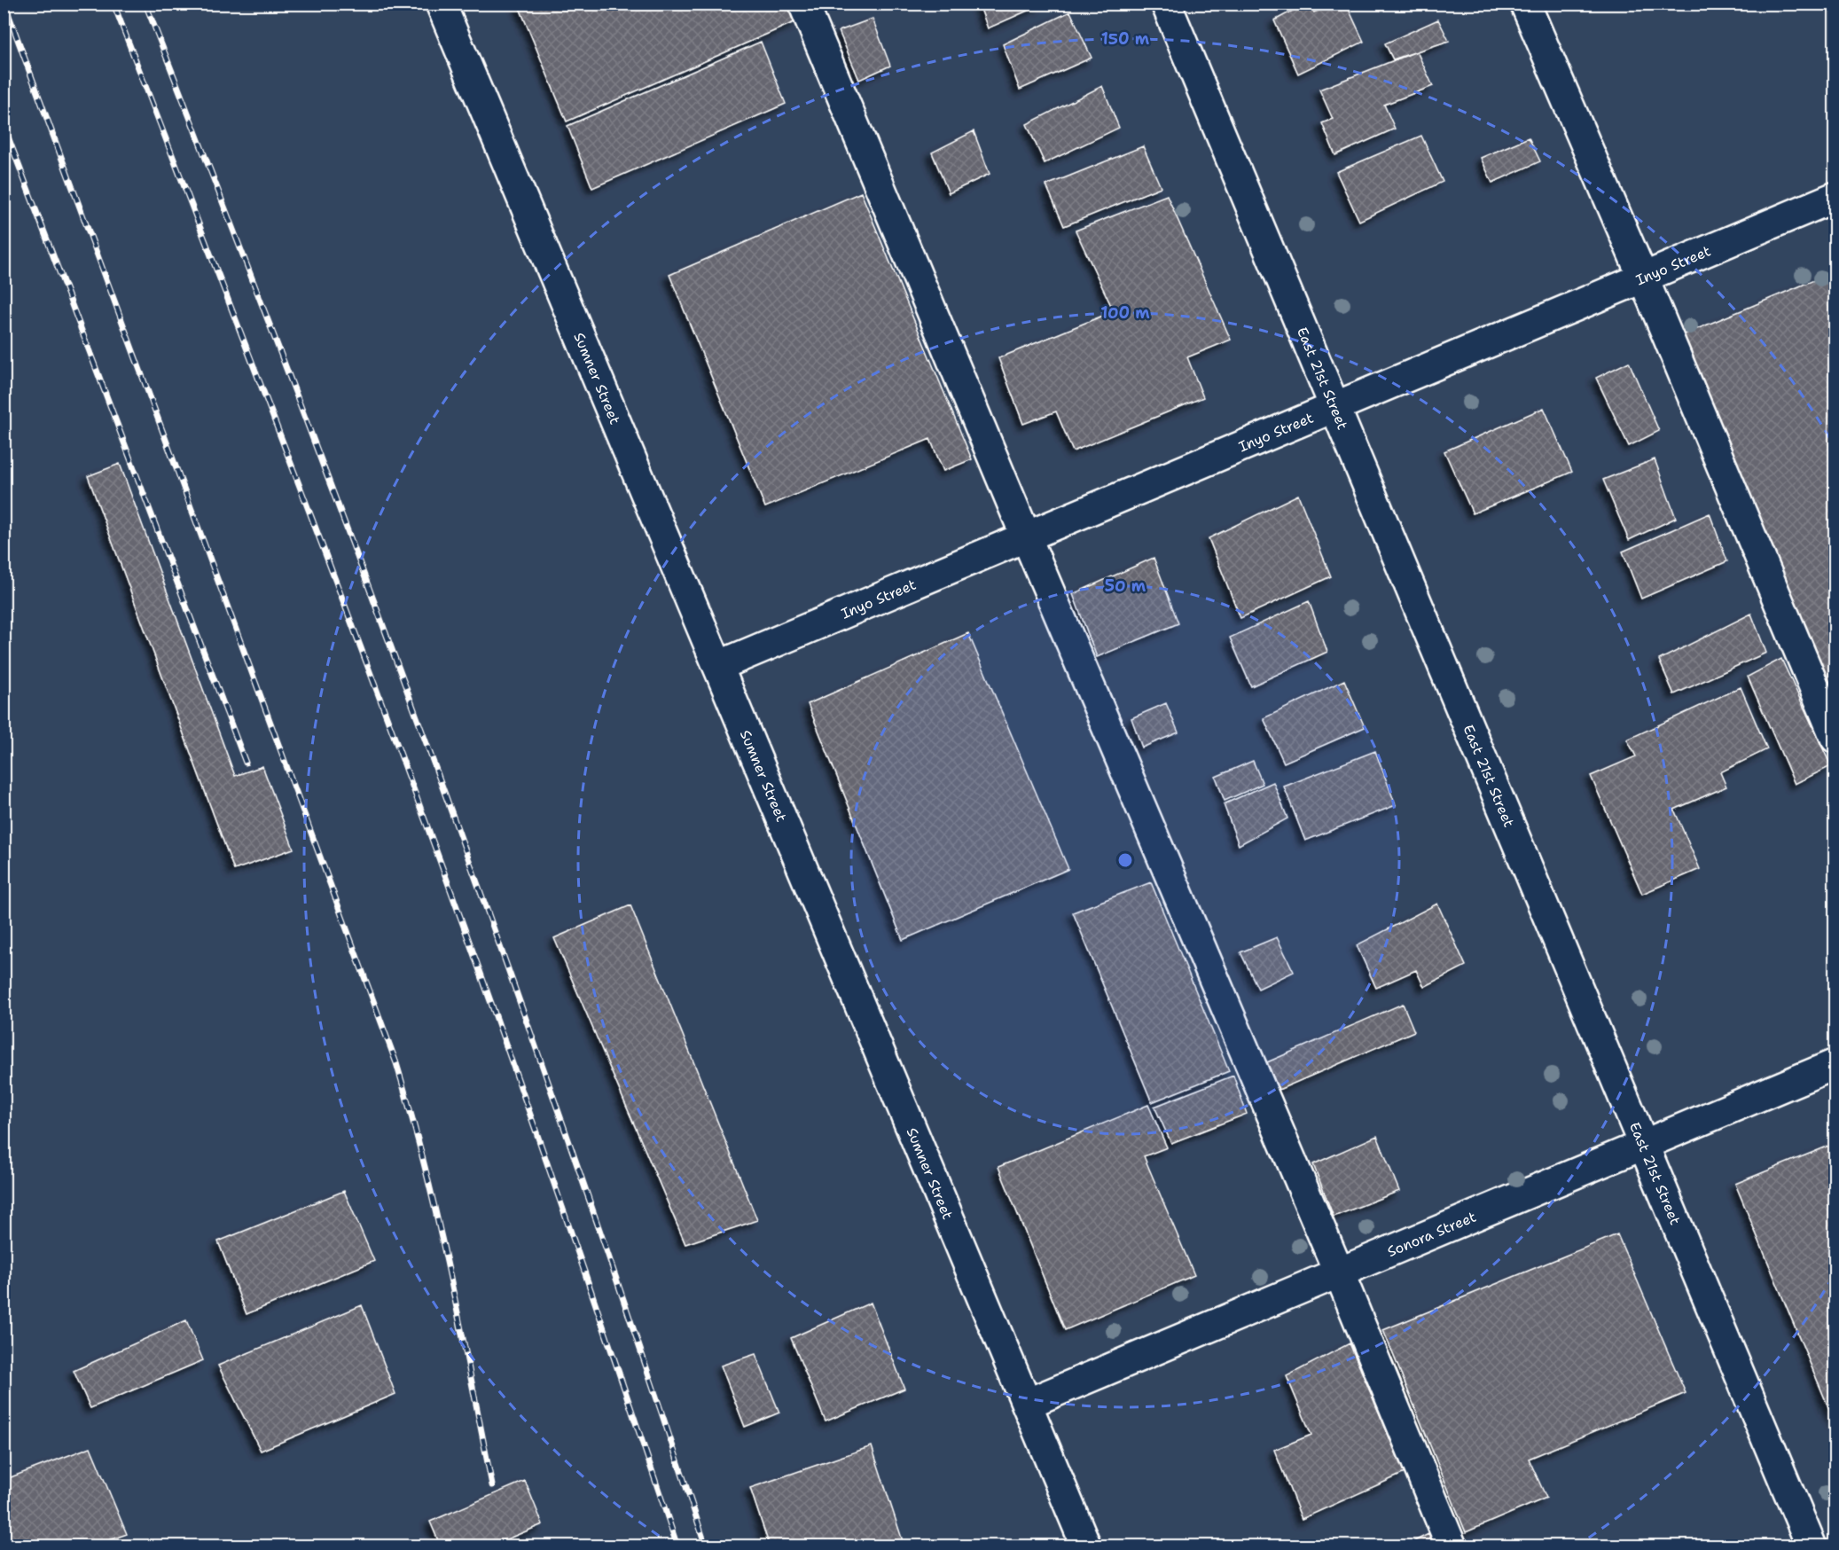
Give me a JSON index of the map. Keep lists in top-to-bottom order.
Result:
{
  "streets": {
    "street": [
      "Inyo Street",
      "Sumner Street",
      "East 21st Street",
      "Sonora Street"
    ]
  },
  "crossings": [
    ["Inyo Street", "Sumner Street"],
    ["Inyo Street", "East 21st Street"],
    ["Sumner Street", "Sonora Street"],
    ["East 21st Street", "Sonora Street"]
  ],
  "rings": ["150 m", "100 m", "50 m"]
}
